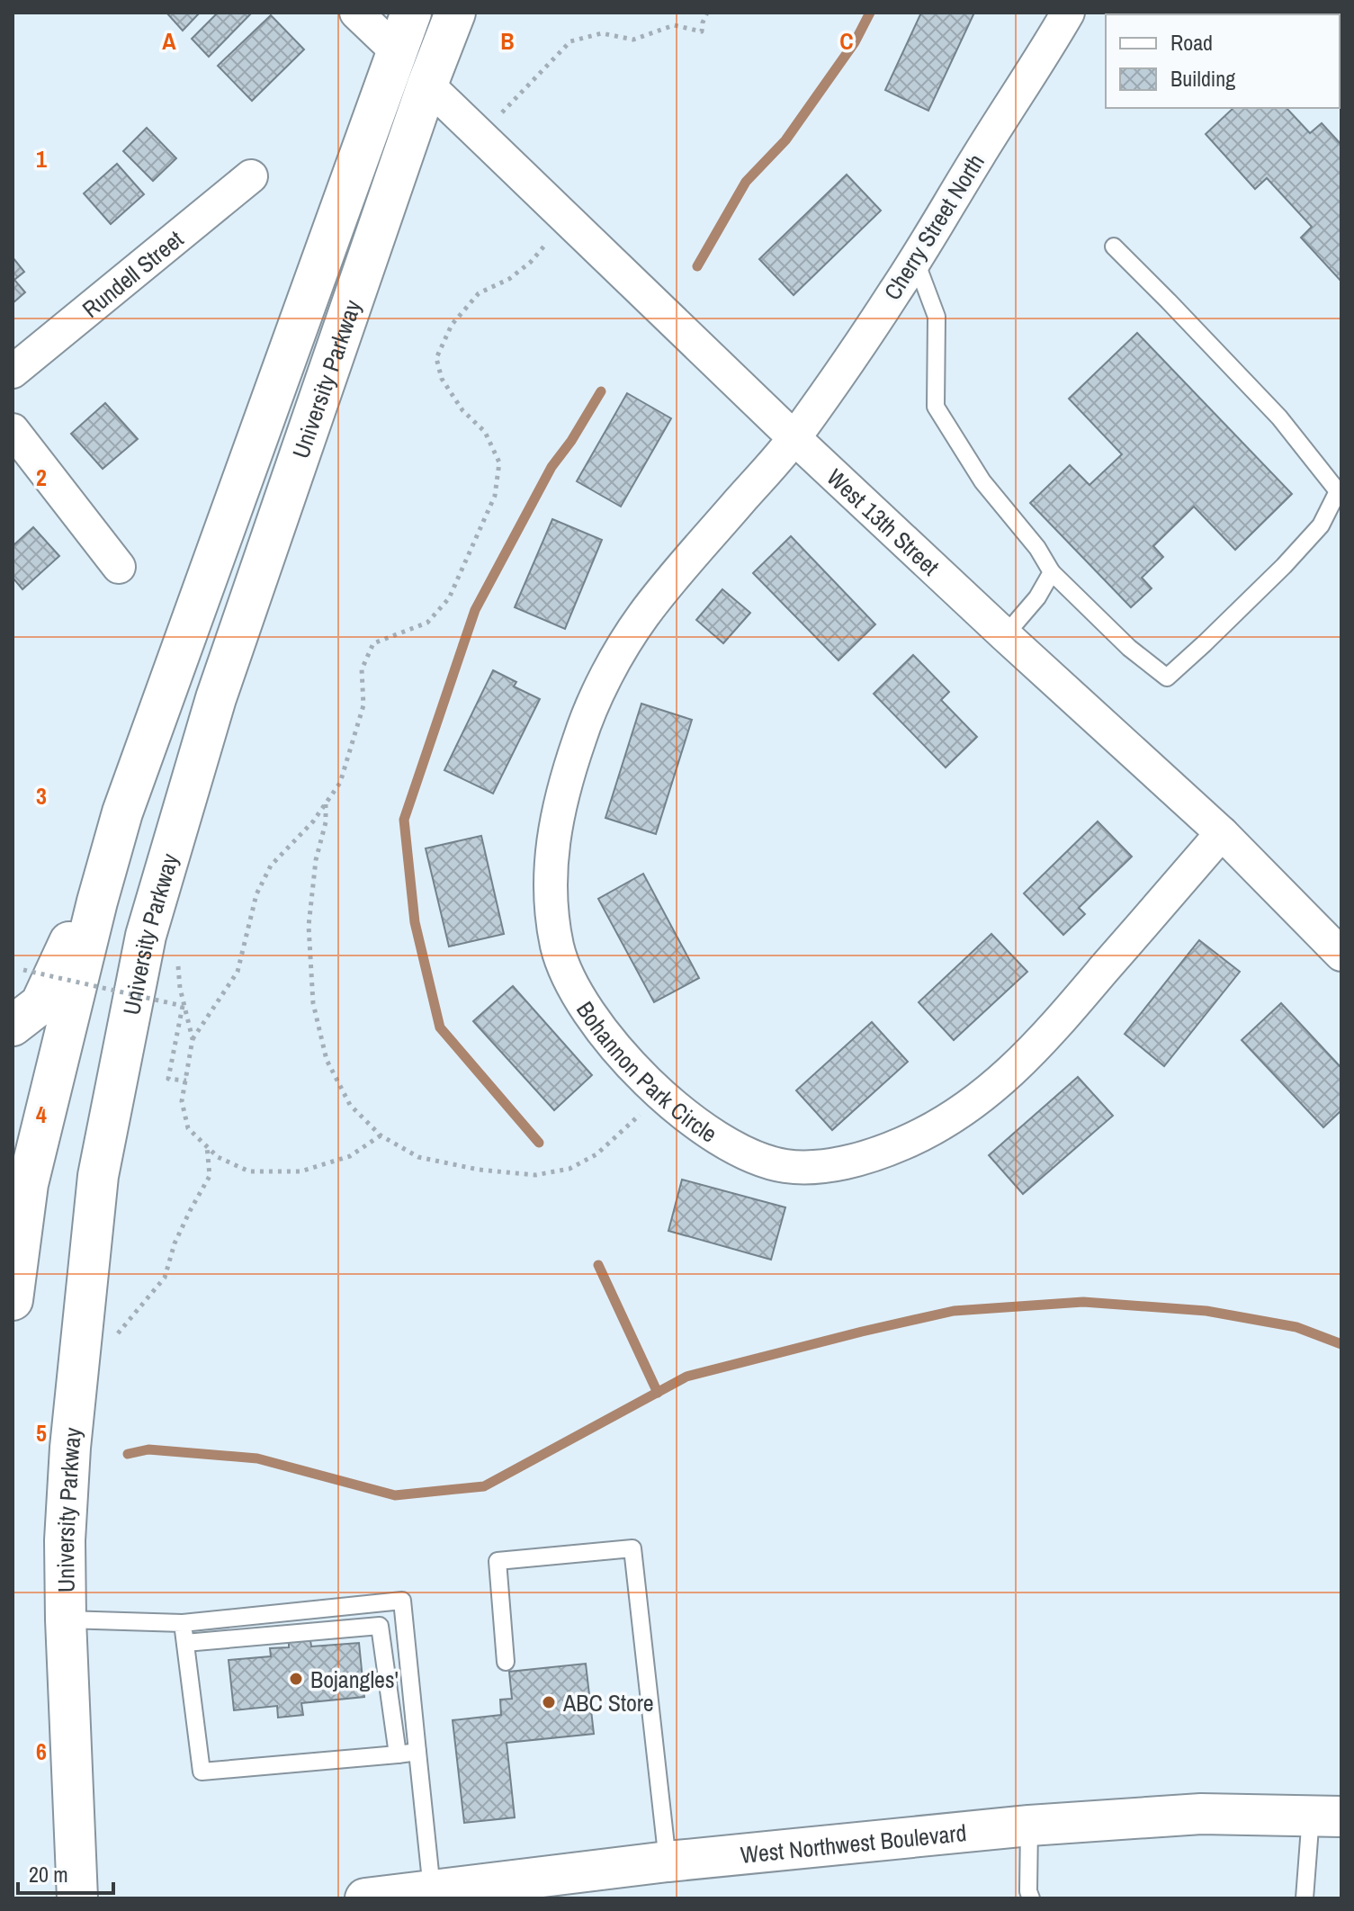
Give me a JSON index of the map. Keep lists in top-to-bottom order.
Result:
{
  "streets": {
    "main road": ["University Parkway", "West Northwest Boulevard"],
    "street": [
      "Cherry Street North",
      "Rundell Street",
      "West 13th Street",
      "Bohannon Park Circle"
    ]
  },
  "crossings": [
    ["Cherry Street North", "West 13th Street"],
    ["Cherry Street North", "Bohannon Park Circle"],
    ["University Parkway", "West 13th Street"],
    ["West 13th Street", "Bohannon Park Circle"]
  ],
  "places": ["Bojangles'", "ABC Store"],
  "legend": ["Road", "Building"],
  "scale_bar": "20 m",
  "grid": {
    "columns": ["A", "B", "C"],
    "rows": [
      "1",
      "2",
      "3",
      "4",
      "5",
      "6"
    ]
  }
}
